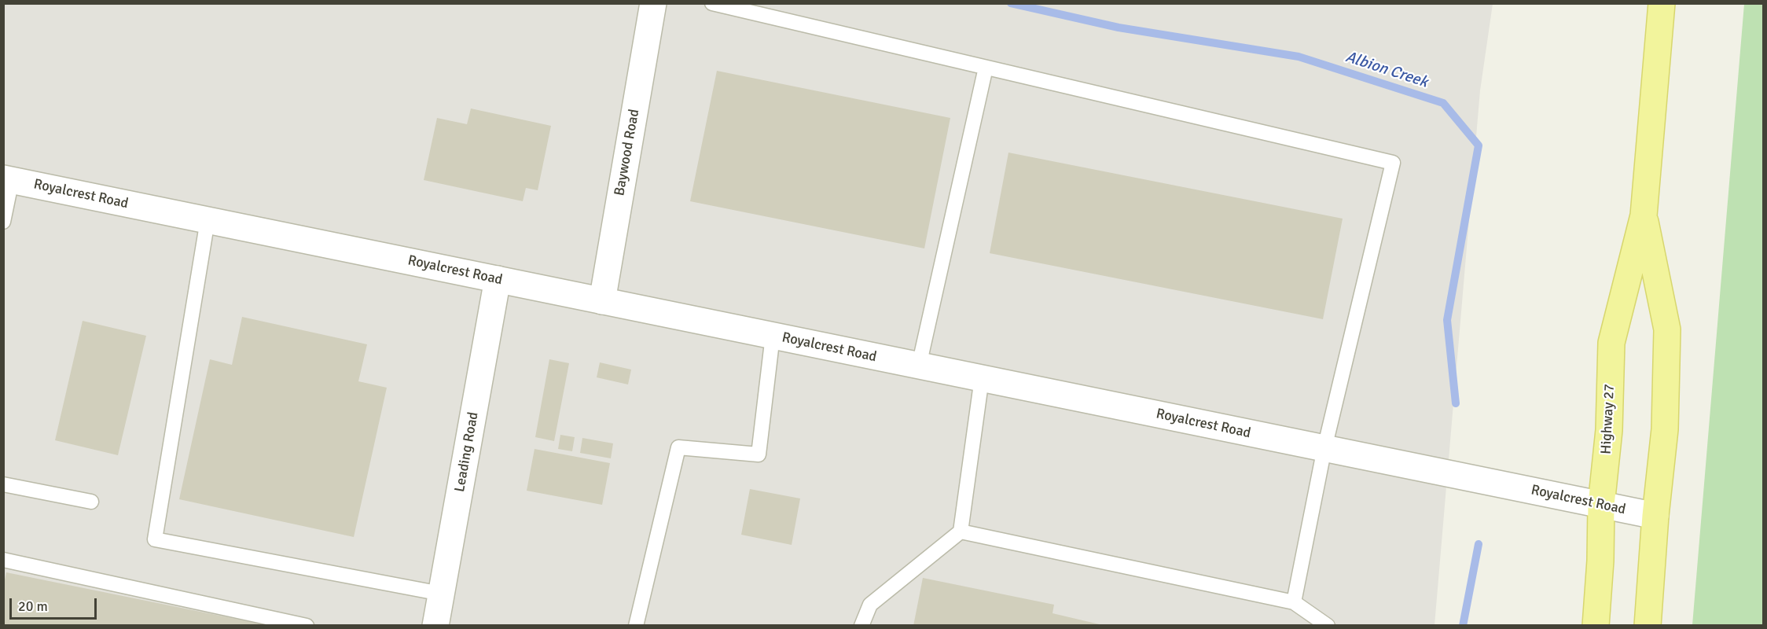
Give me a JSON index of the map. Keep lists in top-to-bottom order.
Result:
{
  "streets": {
    "main road": ["Highway 27"],
    "street": ["Baywood Road", "Royalcrest Road", "Leading Road"]
  },
  "crossings": [
    ["Baywood Road", "Royalcrest Road"],
    ["Royalcrest Road", "Highway 27"],
    ["Royalcrest Road", "Leading Road"]
  ],
  "water": ["Albion Creek"],
  "scale_bar": "20 m"
}
